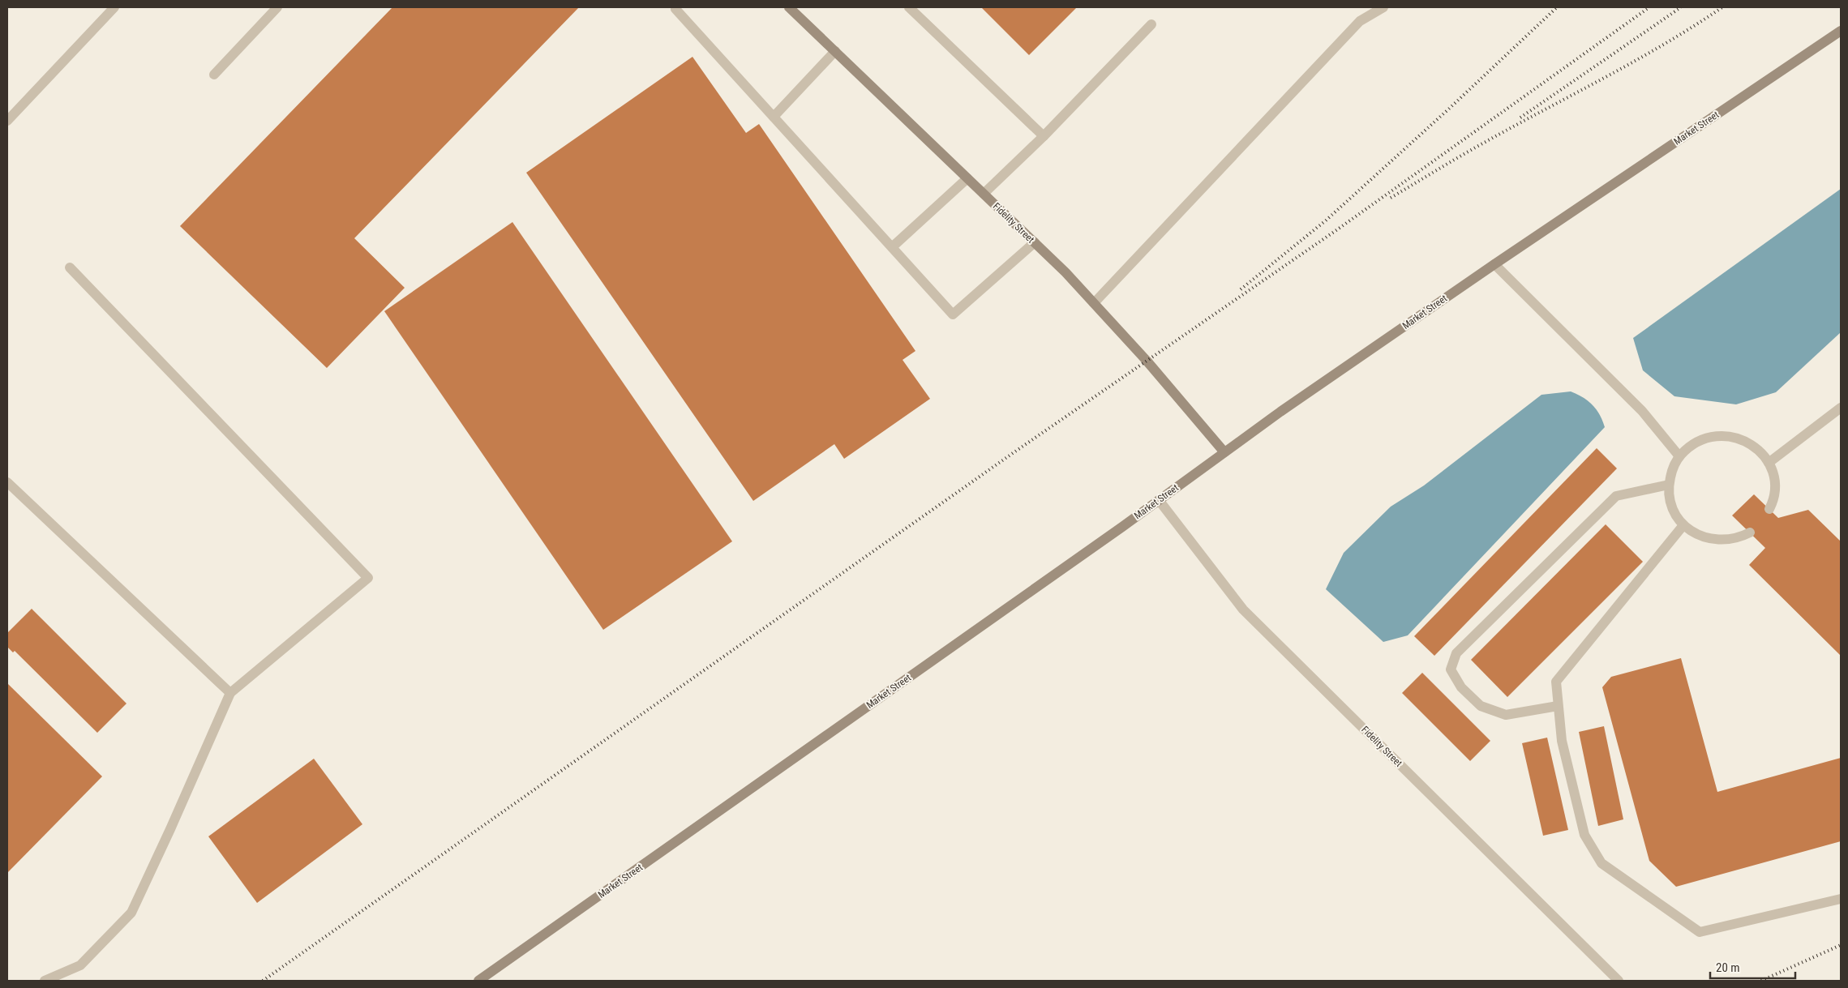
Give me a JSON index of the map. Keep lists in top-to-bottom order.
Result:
{
  "streets": {
    "main road": ["Market Street", "Fidelity Street"]
  },
  "crossings": [
    ["Market Street", "Fidelity Street"]
  ],
  "scale_bar": "20 m"
}
